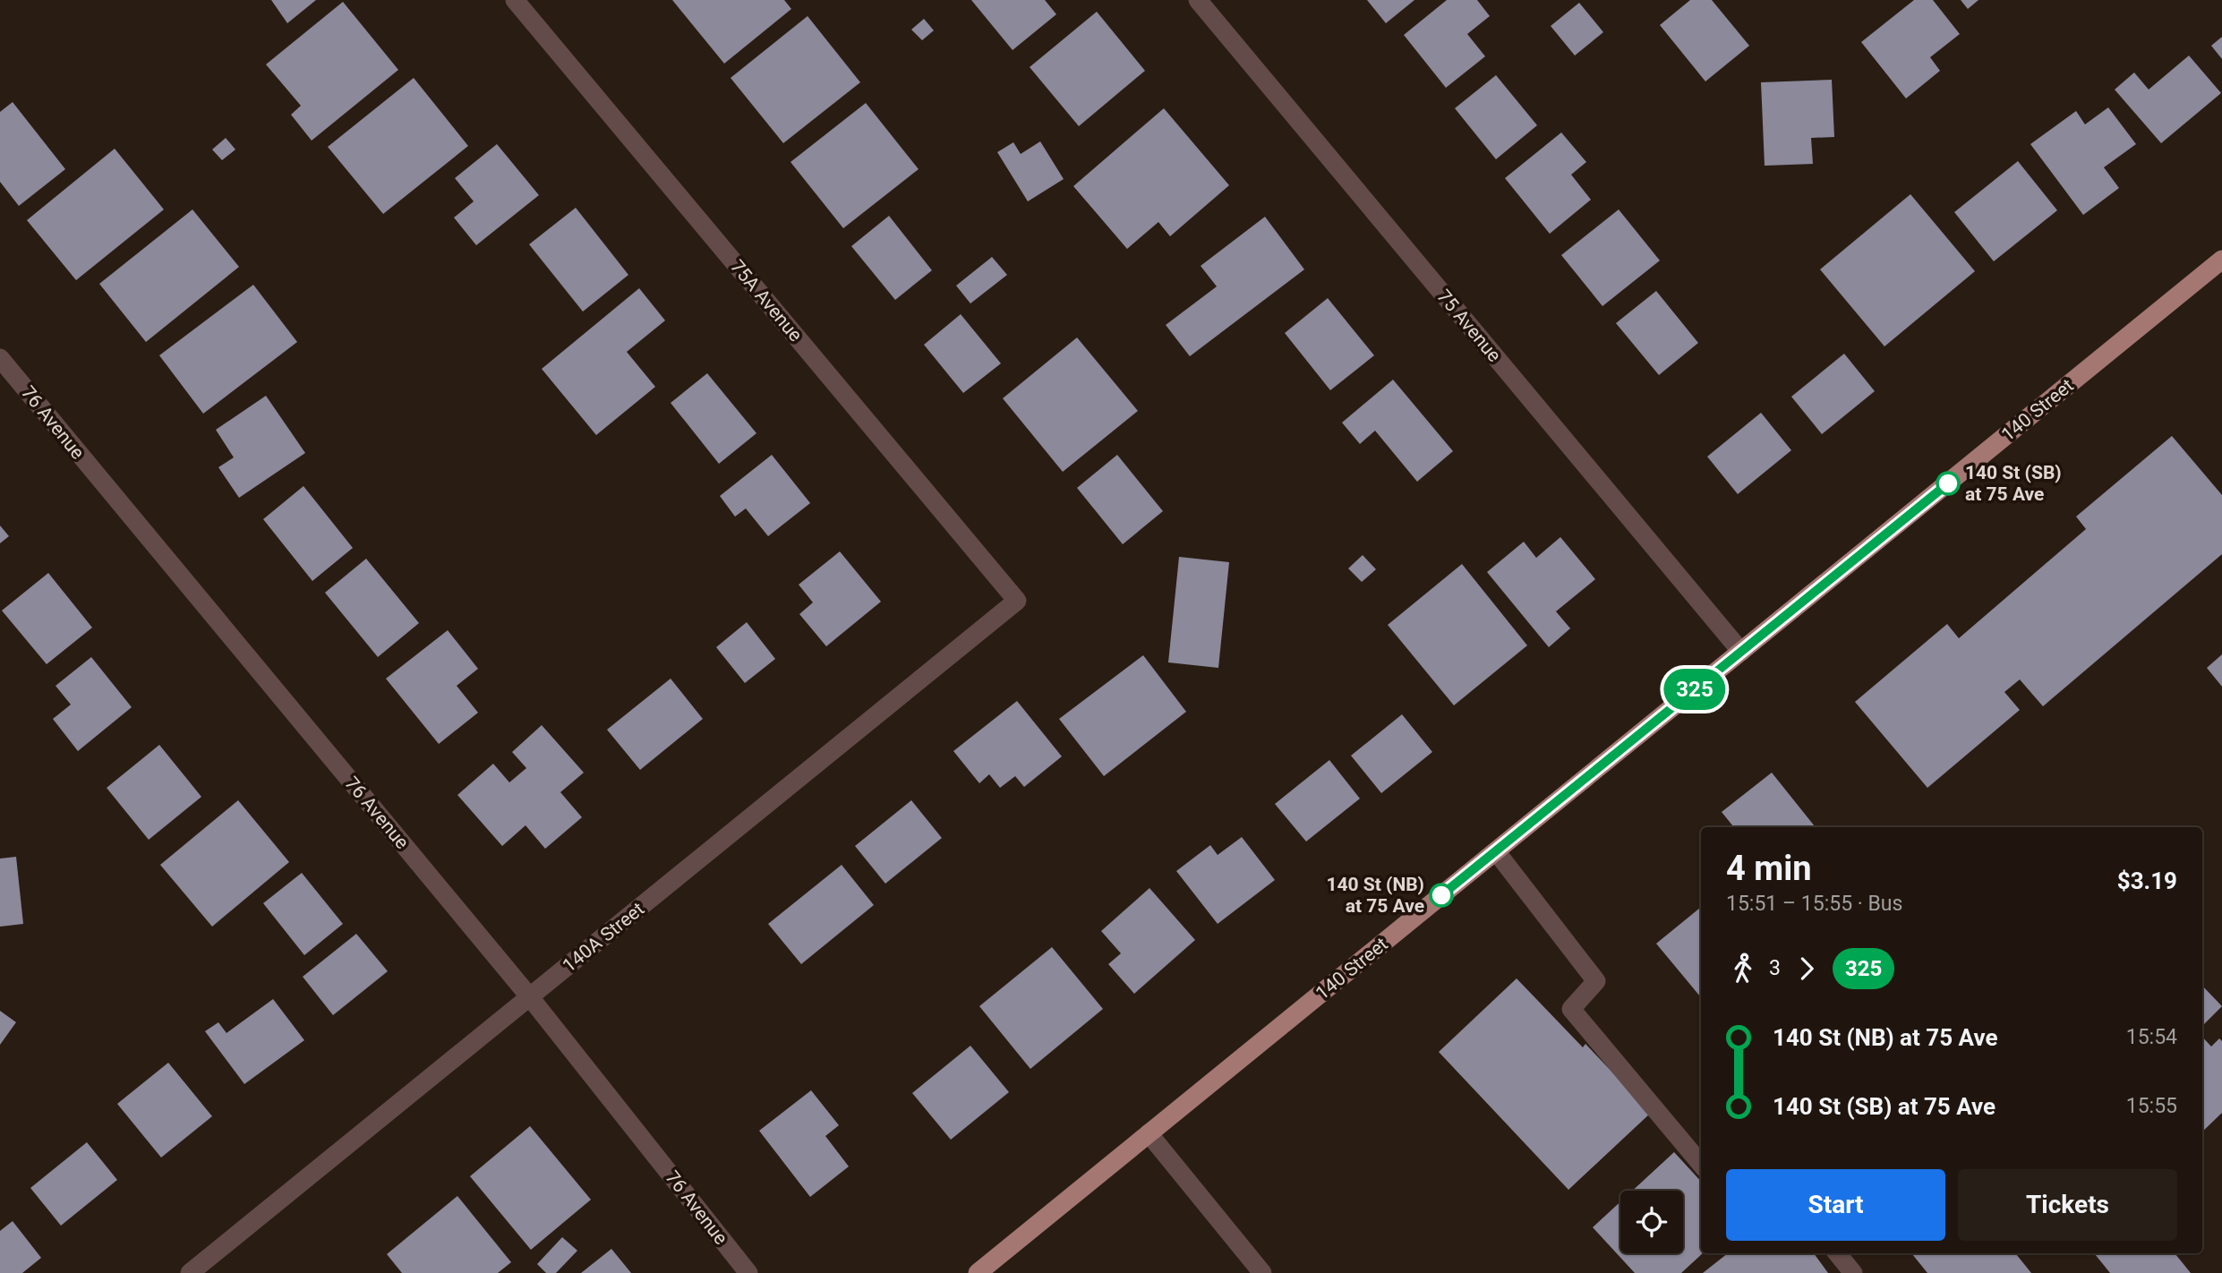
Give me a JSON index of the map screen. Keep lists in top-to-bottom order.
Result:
{
  "streets": {
    "main road": ["140 Street"],
    "street": [
      "75A Avenue",
      "75 Avenue",
      "76 Avenue",
      "140A Street"
    ]
  },
  "crossings": [
    ["75A Avenue", "140A Street"],
    ["75 Avenue", "140 Street"],
    ["76 Avenue", "140A Street"]
  ],
  "places": ["140 St (SB) at 75 Ave", "140 St (NB) at 75 Ave"],
  "lines": ["bus line 325"],
  "page": {
    "on_map": "325",
    "heading": ["4 min", "15:51 – 15:55 · Bus", "$3.19"],
    "legs": ["3", "325"],
    "list": [
      {
        "name": "140 St (NB) at 75 Ave",
        "value": "15:54"
      },
      {
        "name": "140 St (SB) at 75 Ave",
        "value": "15:55"
      }
    ],
    "buttons": ["Start", "Tickets"]
  }
}
